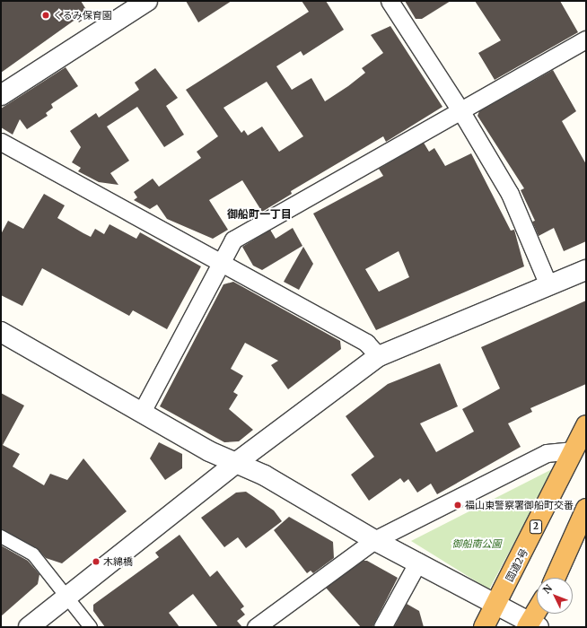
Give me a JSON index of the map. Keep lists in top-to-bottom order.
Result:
{
  "streets": {
    "highway": ["2", "国道2号"]
  },
  "districts": ["御船町一丁目"],
  "parks": ["御船南公園"],
  "places": ["くるみ保育園", "福山東警察署御船町交番", "木綿橋"],
  "north": "top left"
}
